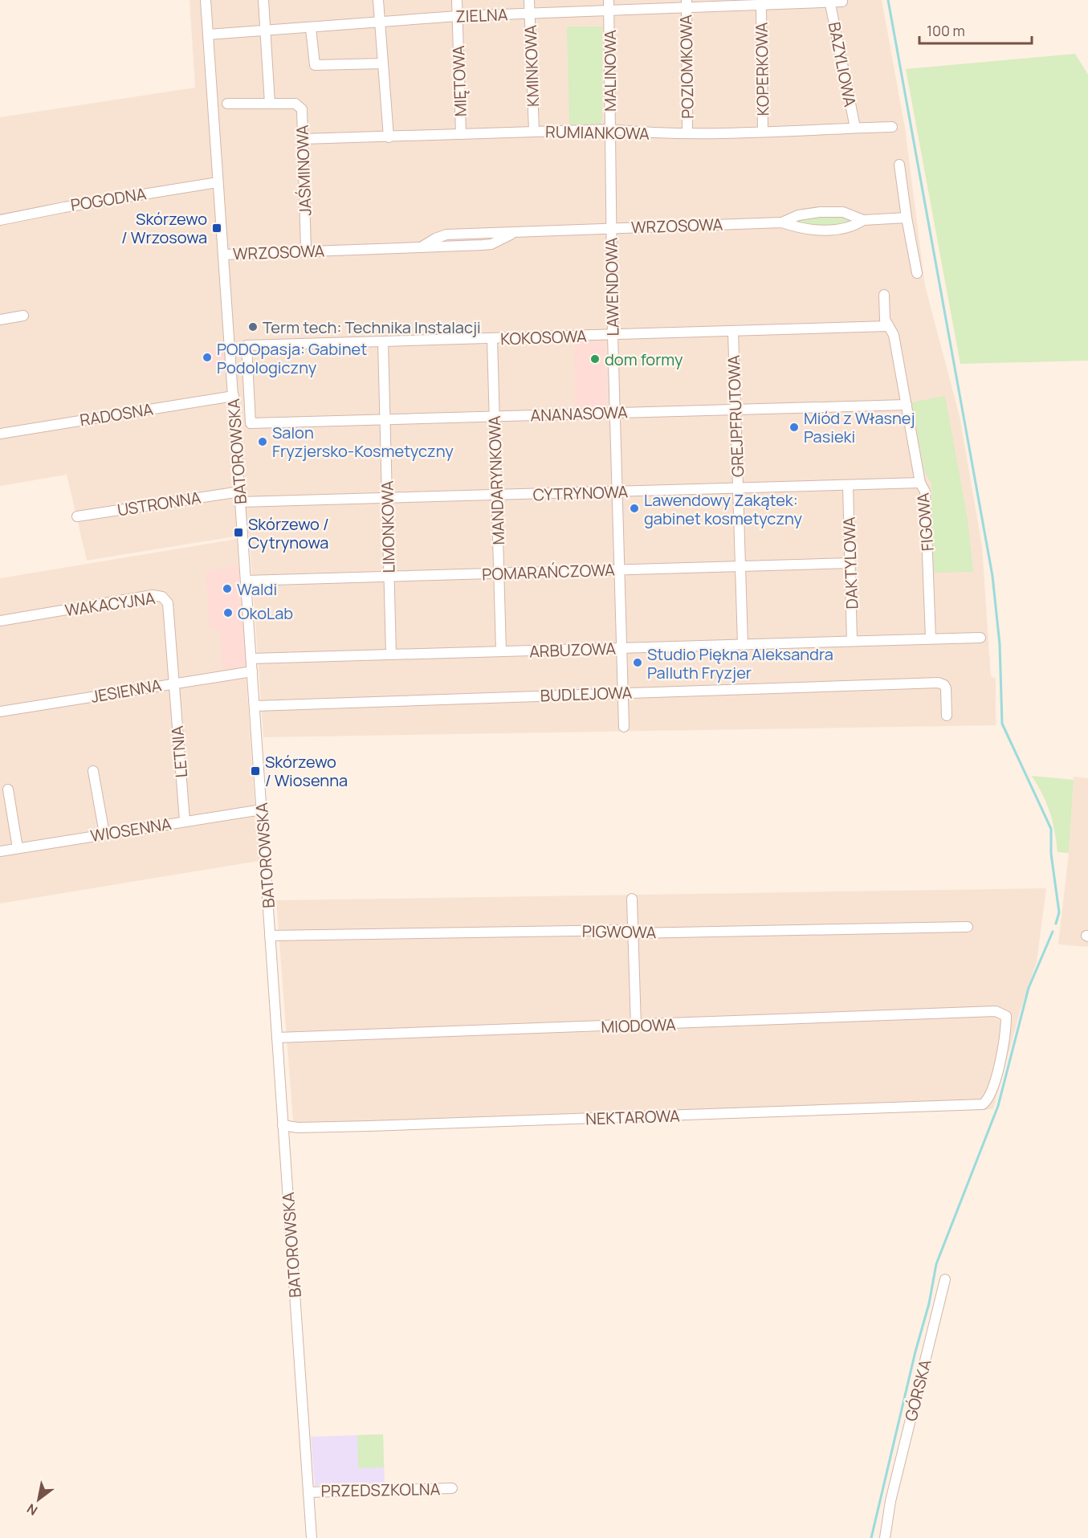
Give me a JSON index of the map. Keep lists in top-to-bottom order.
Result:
{
  "streets": {
    "street": [
      "ZIELNA",
      "BAZYLIOWA",
      "KMINKOWA",
      "POZIOMKOWA",
      "KOPERKOWA",
      "MALINOWA",
      "MIĘTOWA",
      "RUMIANKOWA",
      "JAŚMINOWA",
      "POGODNA",
      "WRZOSOWA",
      "LAWENDOWA",
      "KOKOSOWA",
      "ANANASOWA",
      "RADOSNA",
      "GREJPFRUTOWA",
      "BATOROWSKA",
      "MANDARYNKOWA",
      "CYTRYNOWA",
      "USTRONNA",
      "FIGOWA",
      "LIMONKOWA",
      "DAKTYLOWA",
      "POMARAŃCZOWA",
      "WAKACYJNA",
      "ARBUZOWA",
      "JESIENNA",
      "BUDLEJOWA",
      "LETNIA",
      "WIOSENNA",
      "PIGWOWA",
      "MIODOWA",
      "NEKTAROWA",
      "GÓRSKA",
      "PRZEDSZKOLNA"
    ]
  },
  "crossings": [
    ["ZIELNA", "BAZYLIOWA"],
    ["ZIELNA", "KMINKOWA"],
    ["ZIELNA", "POZIOMKOWA"],
    ["ZIELNA", "KOPERKOWA"],
    ["ZIELNA", "MALINOWA"],
    ["ZIELNA", "MIĘTOWA"],
    ["ZIELNA", "BATOROWSKA"],
    ["BAZYLIOWA", "RUMIANKOWA"],
    ["KMINKOWA", "RUMIANKOWA"],
    ["POZIOMKOWA", "RUMIANKOWA"],
    ["KOPERKOWA", "RUMIANKOWA"],
    ["MALINOWA", "RUMIANKOWA"],
    ["MALINOWA", "WRZOSOWA"],
    ["MALINOWA", "LAWENDOWA"],
    ["MIĘTOWA", "RUMIANKOWA"],
    ["RUMIANKOWA", "JAŚMINOWA"],
    ["JAŚMINOWA", "WRZOSOWA"],
    ["POGODNA", "BATOROWSKA"],
    ["WRZOSOWA", "LAWENDOWA"],
    ["WRZOSOWA", "BATOROWSKA"],
    ["LAWENDOWA", "KOKOSOWA"],
    ["LAWENDOWA", "ANANASOWA"],
    ["LAWENDOWA", "CYTRYNOWA"],
    ["LAWENDOWA", "POMARAŃCZOWA"],
    ["LAWENDOWA", "ARBUZOWA"],
    ["LAWENDOWA", "BUDLEJOWA"],
    ["KOKOSOWA", "ANANASOWA"],
    ["KOKOSOWA", "GREJPFRUTOWA"],
    ["KOKOSOWA", "MANDARYNKOWA"],
    ["KOKOSOWA", "FIGOWA"],
    ["KOKOSOWA", "LIMONKOWA"],
    ["ANANASOWA", "GREJPFRUTOWA"],
    ["ANANASOWA", "MANDARYNKOWA"],
    ["ANANASOWA", "FIGOWA"],
    ["ANANASOWA", "LIMONKOWA"],
    ["RADOSNA", "BATOROWSKA"],
    ["GREJPFRUTOWA", "CYTRYNOWA"],
    ["GREJPFRUTOWA", "POMARAŃCZOWA"],
    ["GREJPFRUTOWA", "ARBUZOWA"],
    ["BATOROWSKA", "CYTRYNOWA"],
    ["BATOROWSKA", "USTRONNA"],
    ["BATOROWSKA", "POMARAŃCZOWA"],
    ["BATOROWSKA", "ARBUZOWA"],
    ["BATOROWSKA", "JESIENNA"],
    ["BATOROWSKA", "BUDLEJOWA"],
    ["BATOROWSKA", "WIOSENNA"],
    ["BATOROWSKA", "PIGWOWA"],
    ["BATOROWSKA", "MIODOWA"],
    ["BATOROWSKA", "NEKTAROWA"],
    ["BATOROWSKA", "PRZEDSZKOLNA"],
    ["MANDARYNKOWA", "CYTRYNOWA"],
    ["MANDARYNKOWA", "POMARAŃCZOWA"],
    ["MANDARYNKOWA", "ARBUZOWA"],
    ["CYTRYNOWA", "FIGOWA"],
    ["CYTRYNOWA", "LIMONKOWA"],
    ["CYTRYNOWA", "DAKTYLOWA"],
    ["FIGOWA", "ARBUZOWA"],
    ["LIMONKOWA", "POMARAŃCZOWA"],
    ["LIMONKOWA", "ARBUZOWA"],
    ["DAKTYLOWA", "POMARAŃCZOWA"],
    ["DAKTYLOWA", "ARBUZOWA"],
    ["WAKACYJNA", "JESIENNA"],
    ["WAKACYJNA", "LETNIA"],
    ["JESIENNA", "LETNIA"],
    ["LETNIA", "WIOSENNA"],
    ["MIODOWA", "NEKTAROWA"]
  ],
  "places": {
    "transit": ["Skórzewo / Wrzosowa", "Skórzewo / Cytrynowa", "Skórzewo / Wiosenna"],
    "other": [
      "Term tech: Technika Instalacji",
      "PODOpasja: Gabinet Podologiczny",
      "dom formy",
      "Miód z Własnej Pasieki",
      "Salon Fryzjersko-Kosmetyczny",
      "Lawendowy Zakątek: gabinet kosmetyczny",
      "Waldi",
      "OkoLab",
      "Studio Piękna Aleksandra Palluth Fryzjer"
    ]
  },
  "scale_bar": "100 m",
  "north": "bottom left"
}
